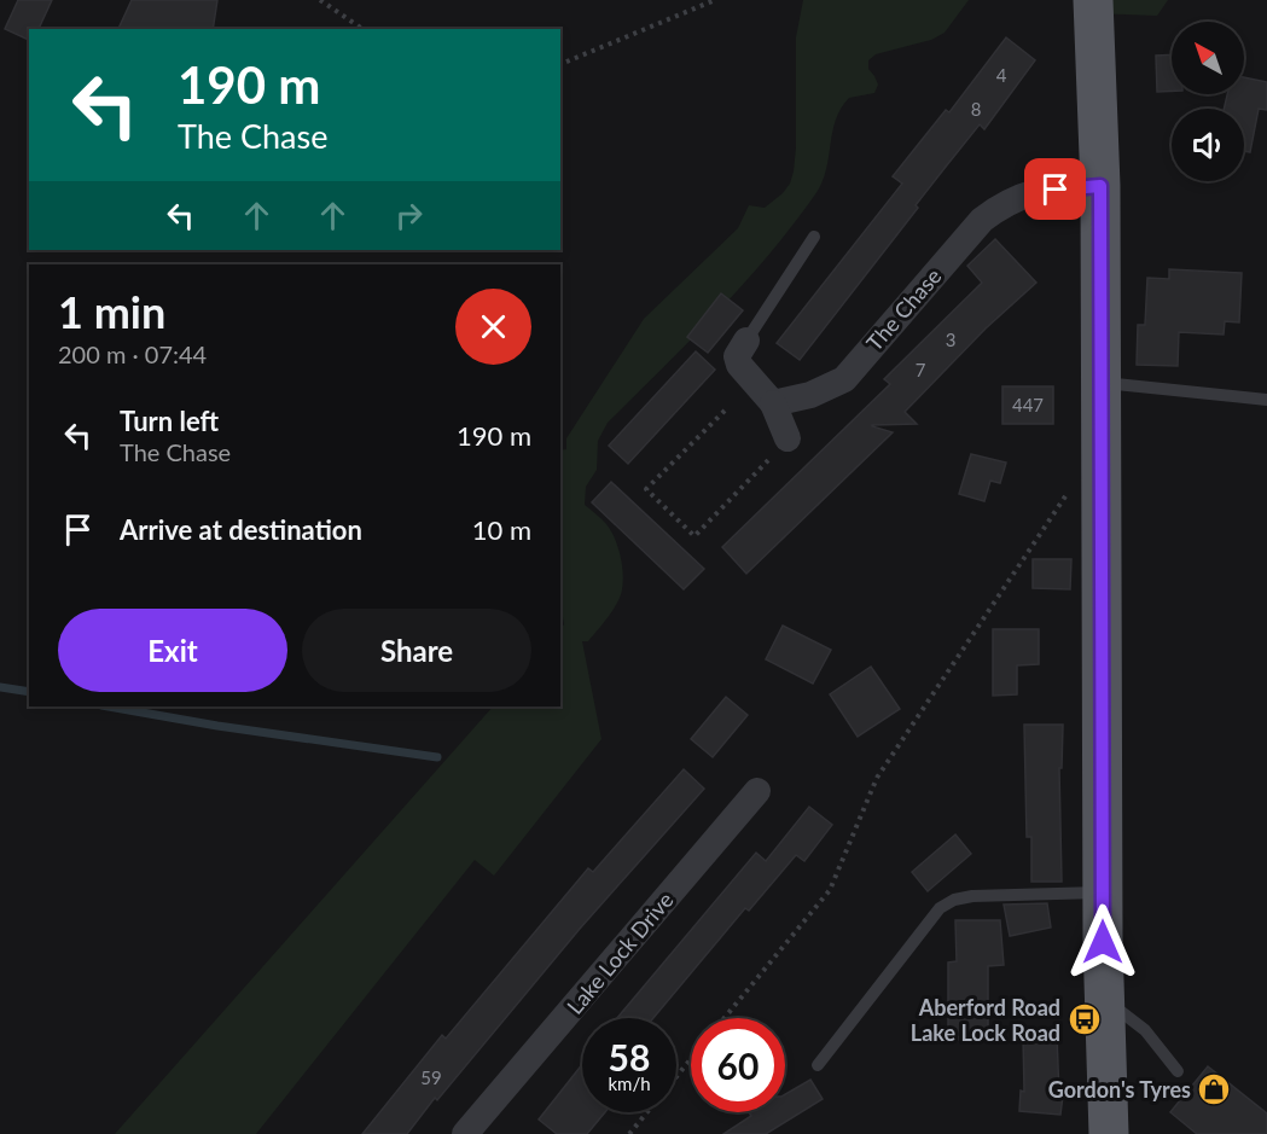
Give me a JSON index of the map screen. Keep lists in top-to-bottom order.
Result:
{
  "streets": {
    "street": ["The Chase", "Lake Lock Drive"]
  },
  "places": {
    "bus stop": ["Aberford Road Lake Lock Road"],
    "shop": ["Gordon's Tyres"]
  },
  "house_numbers": [
    "4",
    "8",
    "3",
    "7",
    "447",
    "59"
  ],
  "north": "top left",
  "page": {
    "turn": ["190 m", "The Chase"],
    "heading": ["1 min", "200 m · 07:44"],
    "list": [
      {
        "name": "Turn left",
        "note": "The Chase",
        "value": "190 m"
      },
      {
        "name": "Arrive at destination",
        "value": "10 m"
      }
    ],
    "buttons": ["Exit", "Share"],
    "speed": "58 km/h",
    "limit": "60"
  }
}
